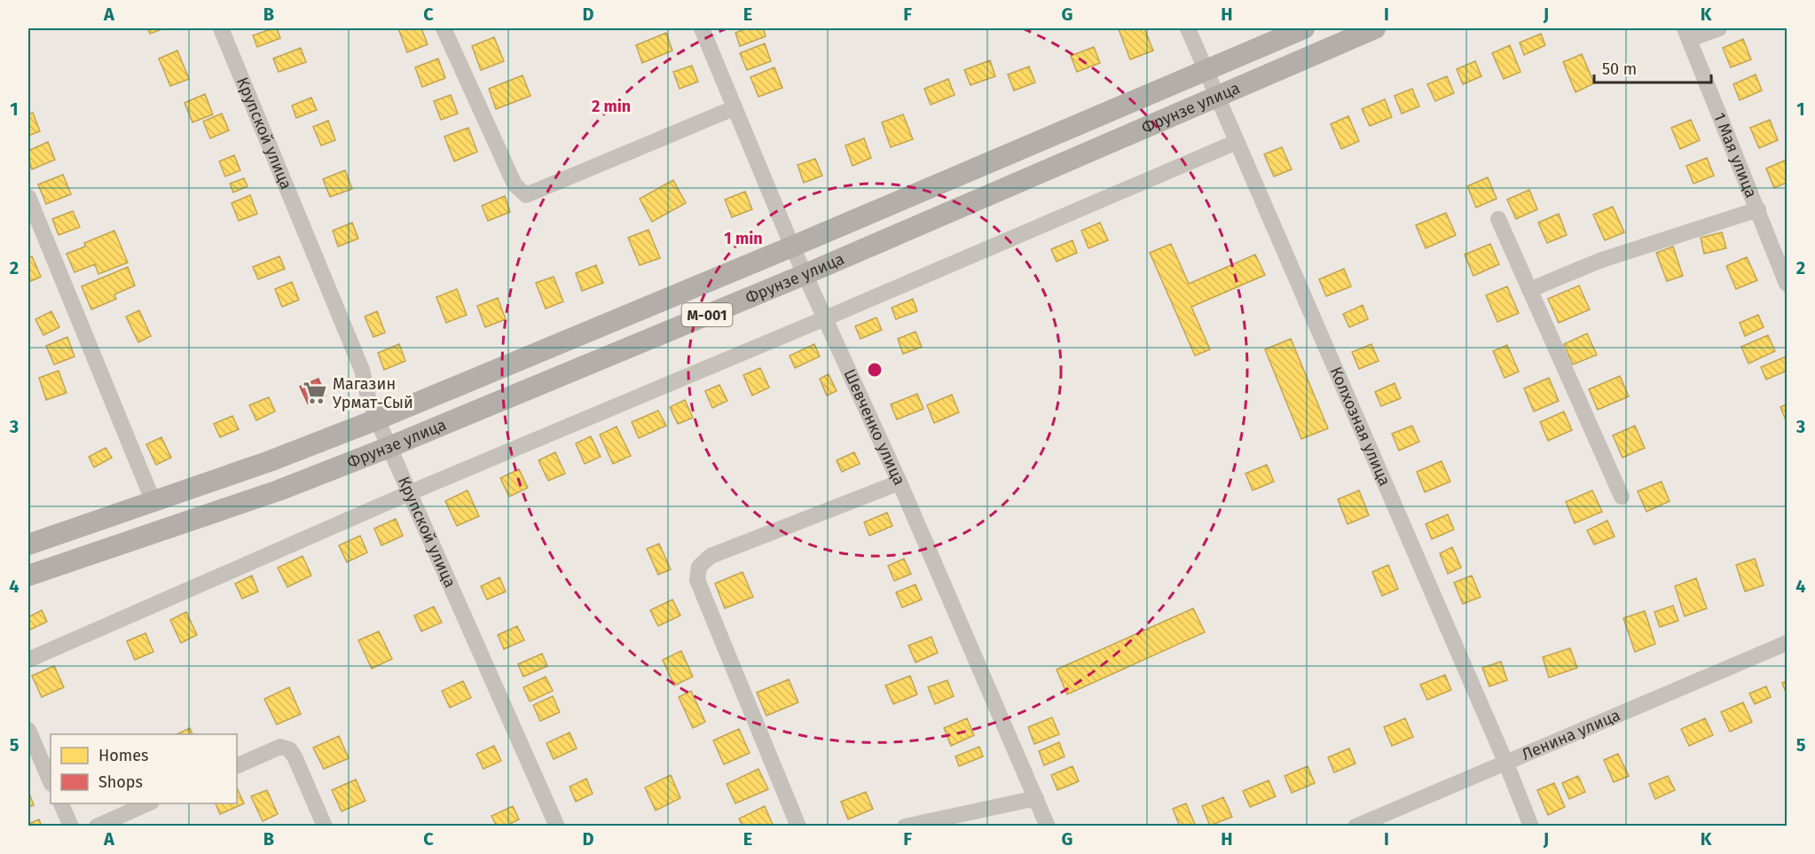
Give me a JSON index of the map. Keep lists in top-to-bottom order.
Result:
{
  "streets": {
    "main road": ["Фрунзе улица", "M-001"],
    "street": [
      "Крупской улица",
      "1 Мая улица",
      "Колхозная улица",
      "Шевченко улица",
      "Ленина улица"
    ]
  },
  "crossings": [
    ["Фрунзе улица", "Крупской улица"],
    ["Фрунзе улица", "Колхозная улица"],
    ["Фрунзе улица", "Шевченко улица"],
    ["Колхозная улица", "Ленина улица"]
  ],
  "places": {
    "supermarket": ["Магазин Урмат-Сый"]
  },
  "legend": ["Homes", "Shops"],
  "scale_bar": "50 m",
  "grid": {
    "columns": [
      "A",
      "B",
      "C",
      "D",
      "E",
      "F",
      "G",
      "H",
      "I",
      "J",
      "K"
    ],
    "rows": [
      "1",
      "2",
      "3",
      "4",
      "5"
    ]
  },
  "rings": ["2 min", "1 min"]
}
